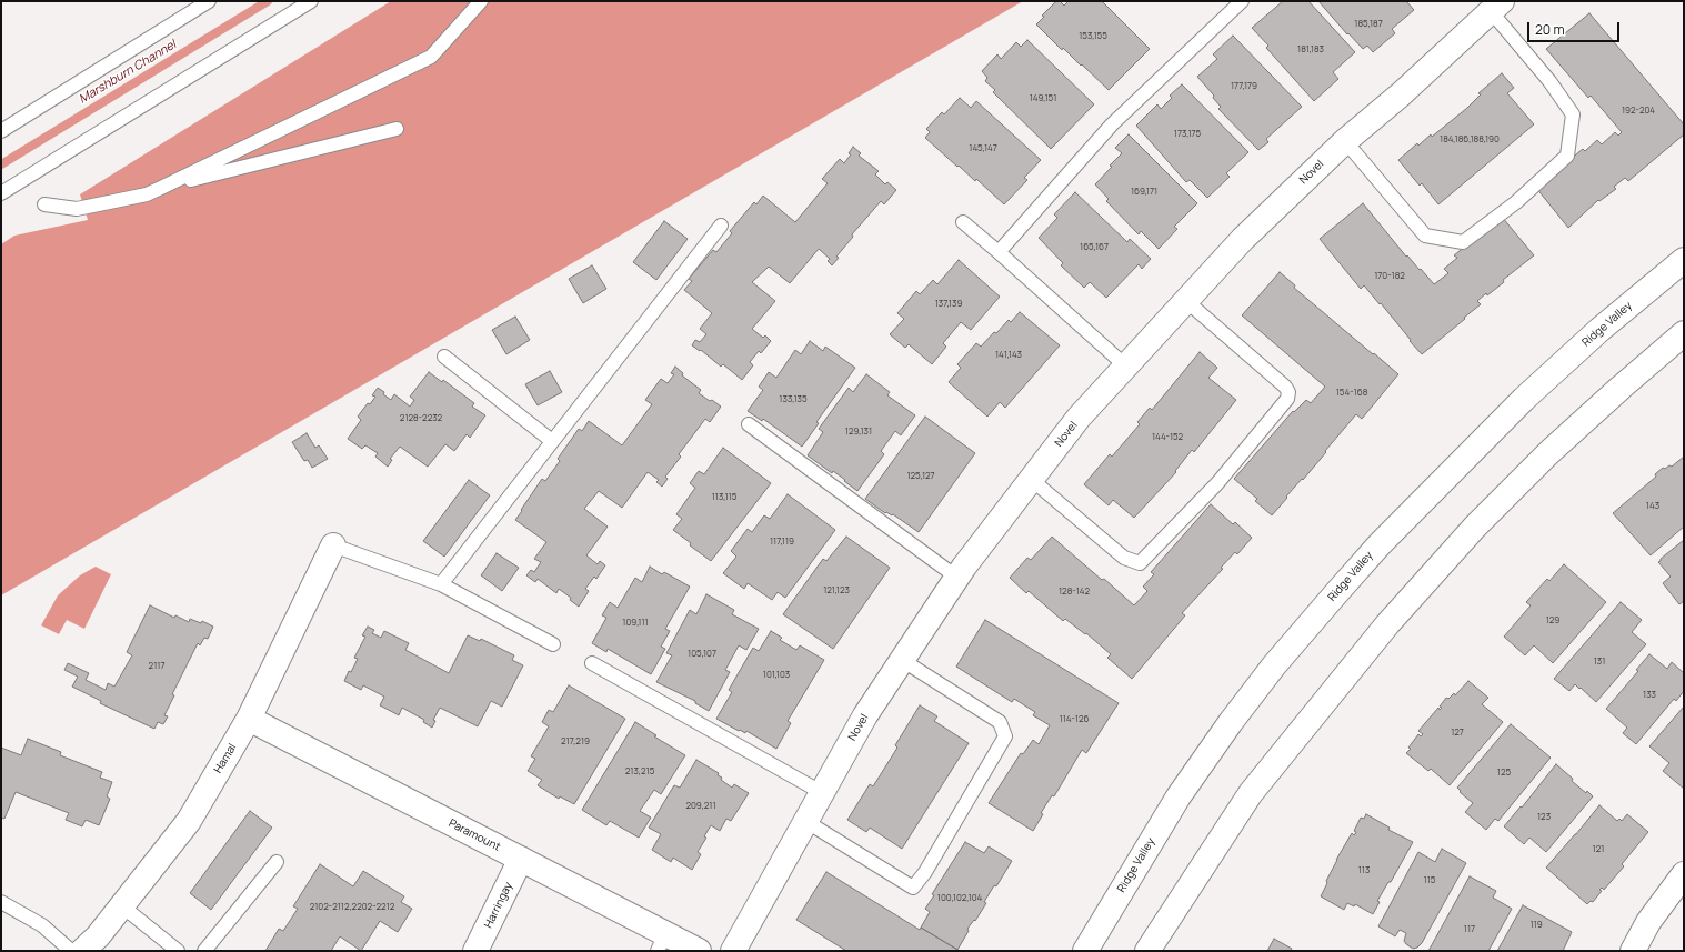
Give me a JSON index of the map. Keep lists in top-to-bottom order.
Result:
{
  "streets": {
    "street": [
      "Novel",
      "Ridge Valley",
      "Hamal",
      "Paramount",
      "Harringay"
    ]
  },
  "crossings": [
    ["Hamal", "Paramount"],
    ["Paramount", "Harringay"]
  ],
  "water": ["Marshburn Channel"],
  "house_numbers": [
    "185,187",
    "153,155",
    "181,183",
    "177,179",
    "149,151",
    "192-204",
    "173,175",
    "184,186,188,190",
    "145,147",
    "169,171",
    "165,167",
    "170-182",
    "137,139",
    "141,143",
    "154-168",
    "133,135",
    "2128-2232",
    "129,131",
    "144-152",
    "125,127",
    "113,115",
    "143",
    "117,119",
    "121,123",
    "128-142",
    "129",
    "109,111",
    "105,107",
    "131",
    "2117",
    "101,103",
    "133",
    "114-126",
    "127",
    "217,219",
    "213,215",
    "125",
    "209,211",
    "123",
    "121",
    "113",
    "115",
    "100,102,104",
    "2102-2112,2202-2212",
    "119",
    "117"
  ],
  "scale_bar": "20 m"
}
